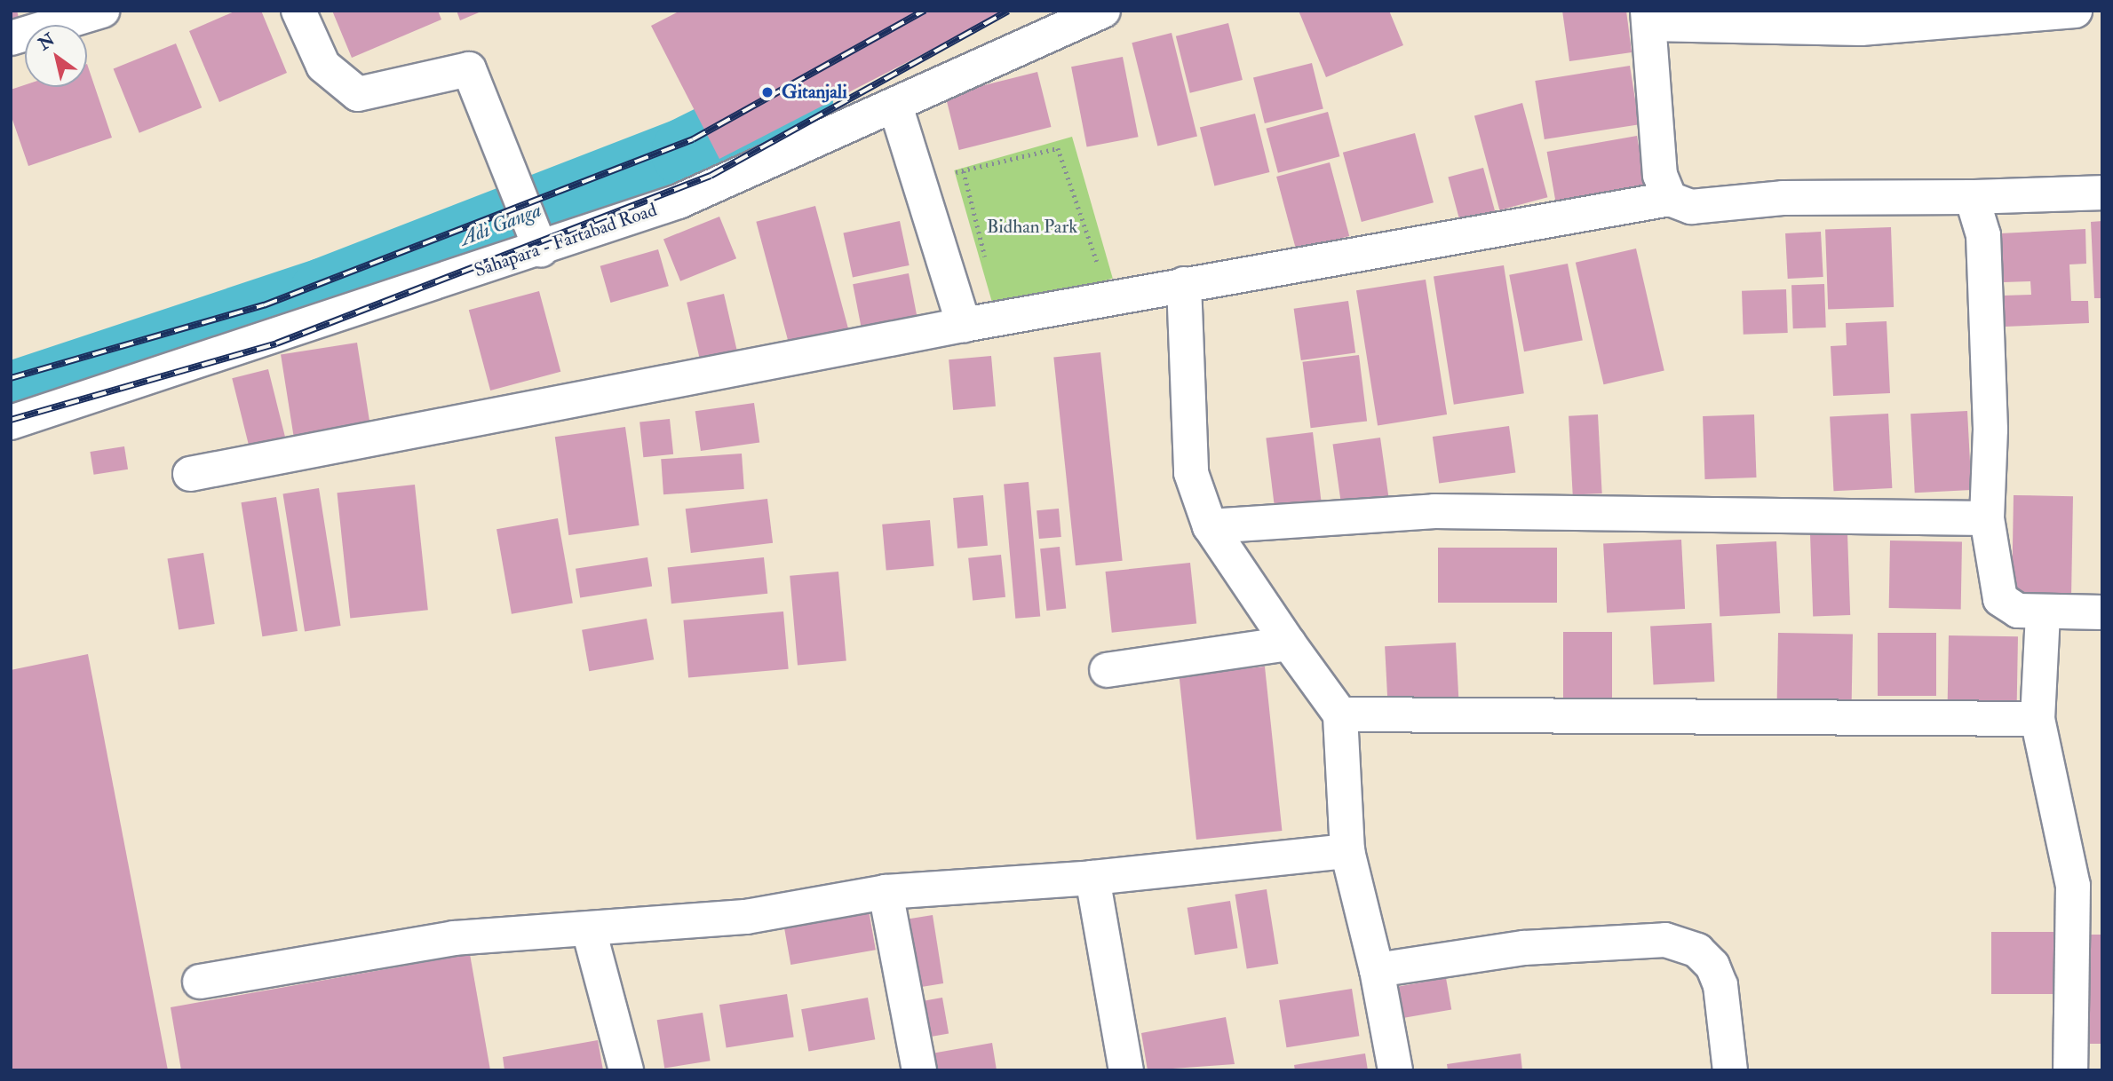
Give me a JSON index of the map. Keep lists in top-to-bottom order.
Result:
{
  "streets": {
    "street": ["Sahapara - Fartabad Road"]
  },
  "water": ["Adi Ganga"],
  "parks": ["Bidhan Park"],
  "places": ["Gitanjali"],
  "north": "top left"
}
